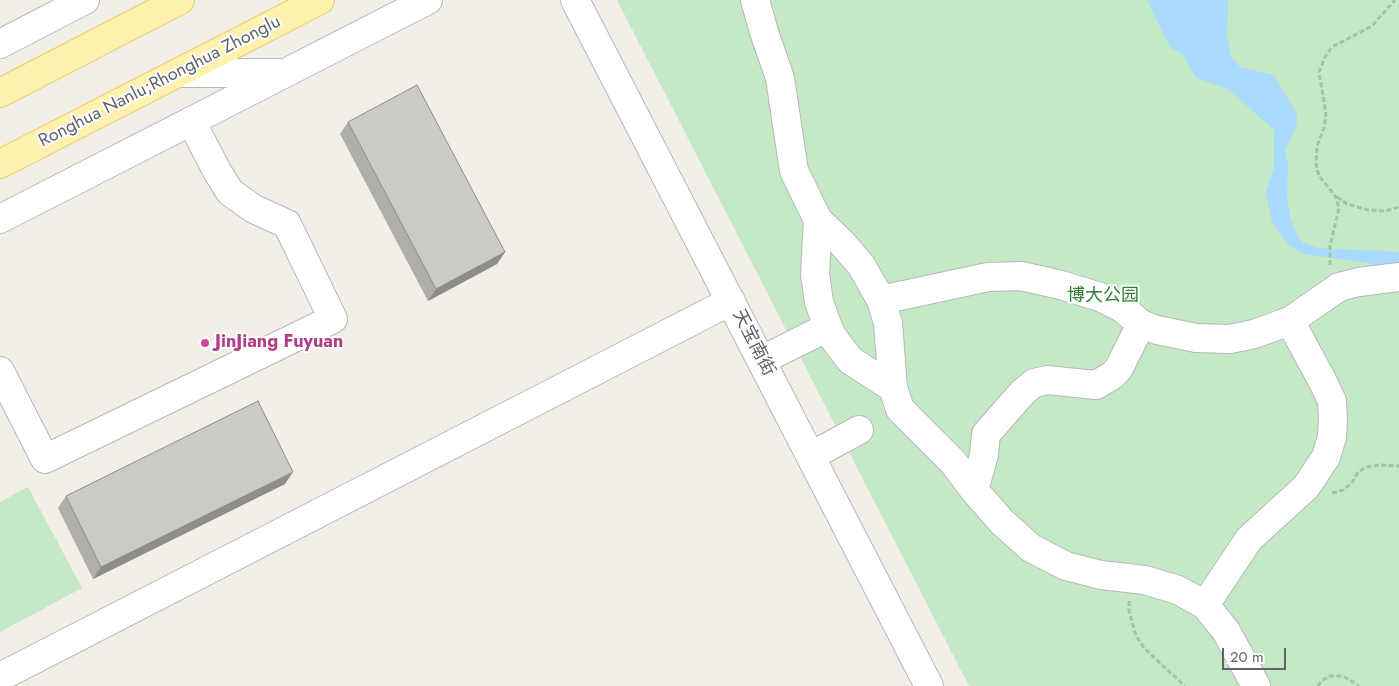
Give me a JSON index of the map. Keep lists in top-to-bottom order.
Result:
{
  "streets": {
    "main road": ["Ronghua Nanlu;Rhonghua Zhonglu"],
    "street": ["天宝南街"]
  },
  "parks": ["博大公园"],
  "places": ["JinJiang Fuyuan"],
  "scale_bar": "20 m"
}
